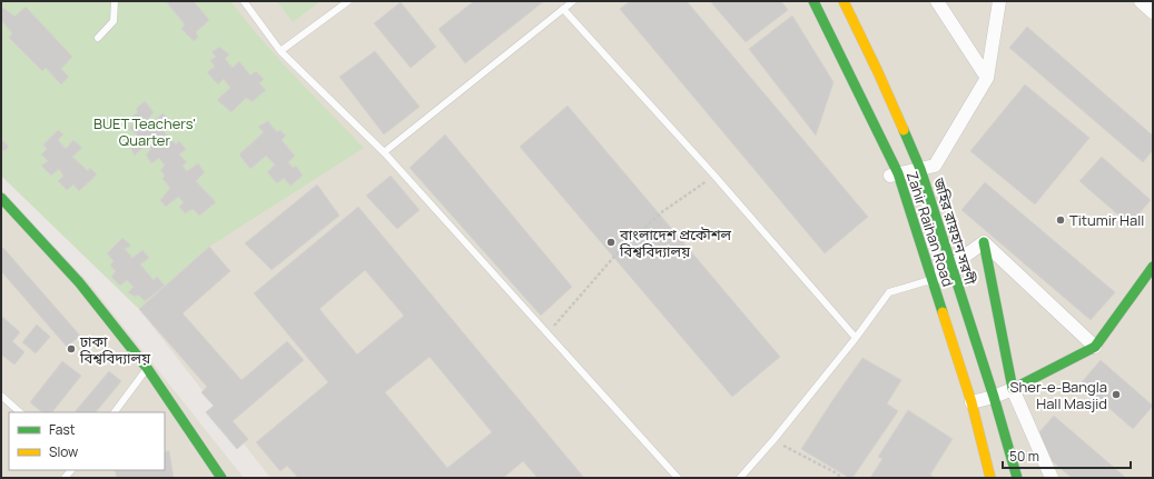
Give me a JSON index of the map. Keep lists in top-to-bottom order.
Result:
{
  "streets": {
    "main road": ["Zahir Raihan Road", "জহির রায়হান সরণী"]
  },
  "parks": ["BUET Teachers' Quarter"],
  "places": [
    "Titumir Hall",
    "বাংলাদেশ প্রকৌশল বিশ্ববিদ্যালয়",
    "ঢাকা বিশ্ববিদ্যালয়",
    "Sher-e-Bangla Hall Masjid"
  ],
  "legend": ["Fast", "Slow"],
  "scale_bar": "50 m"
}
